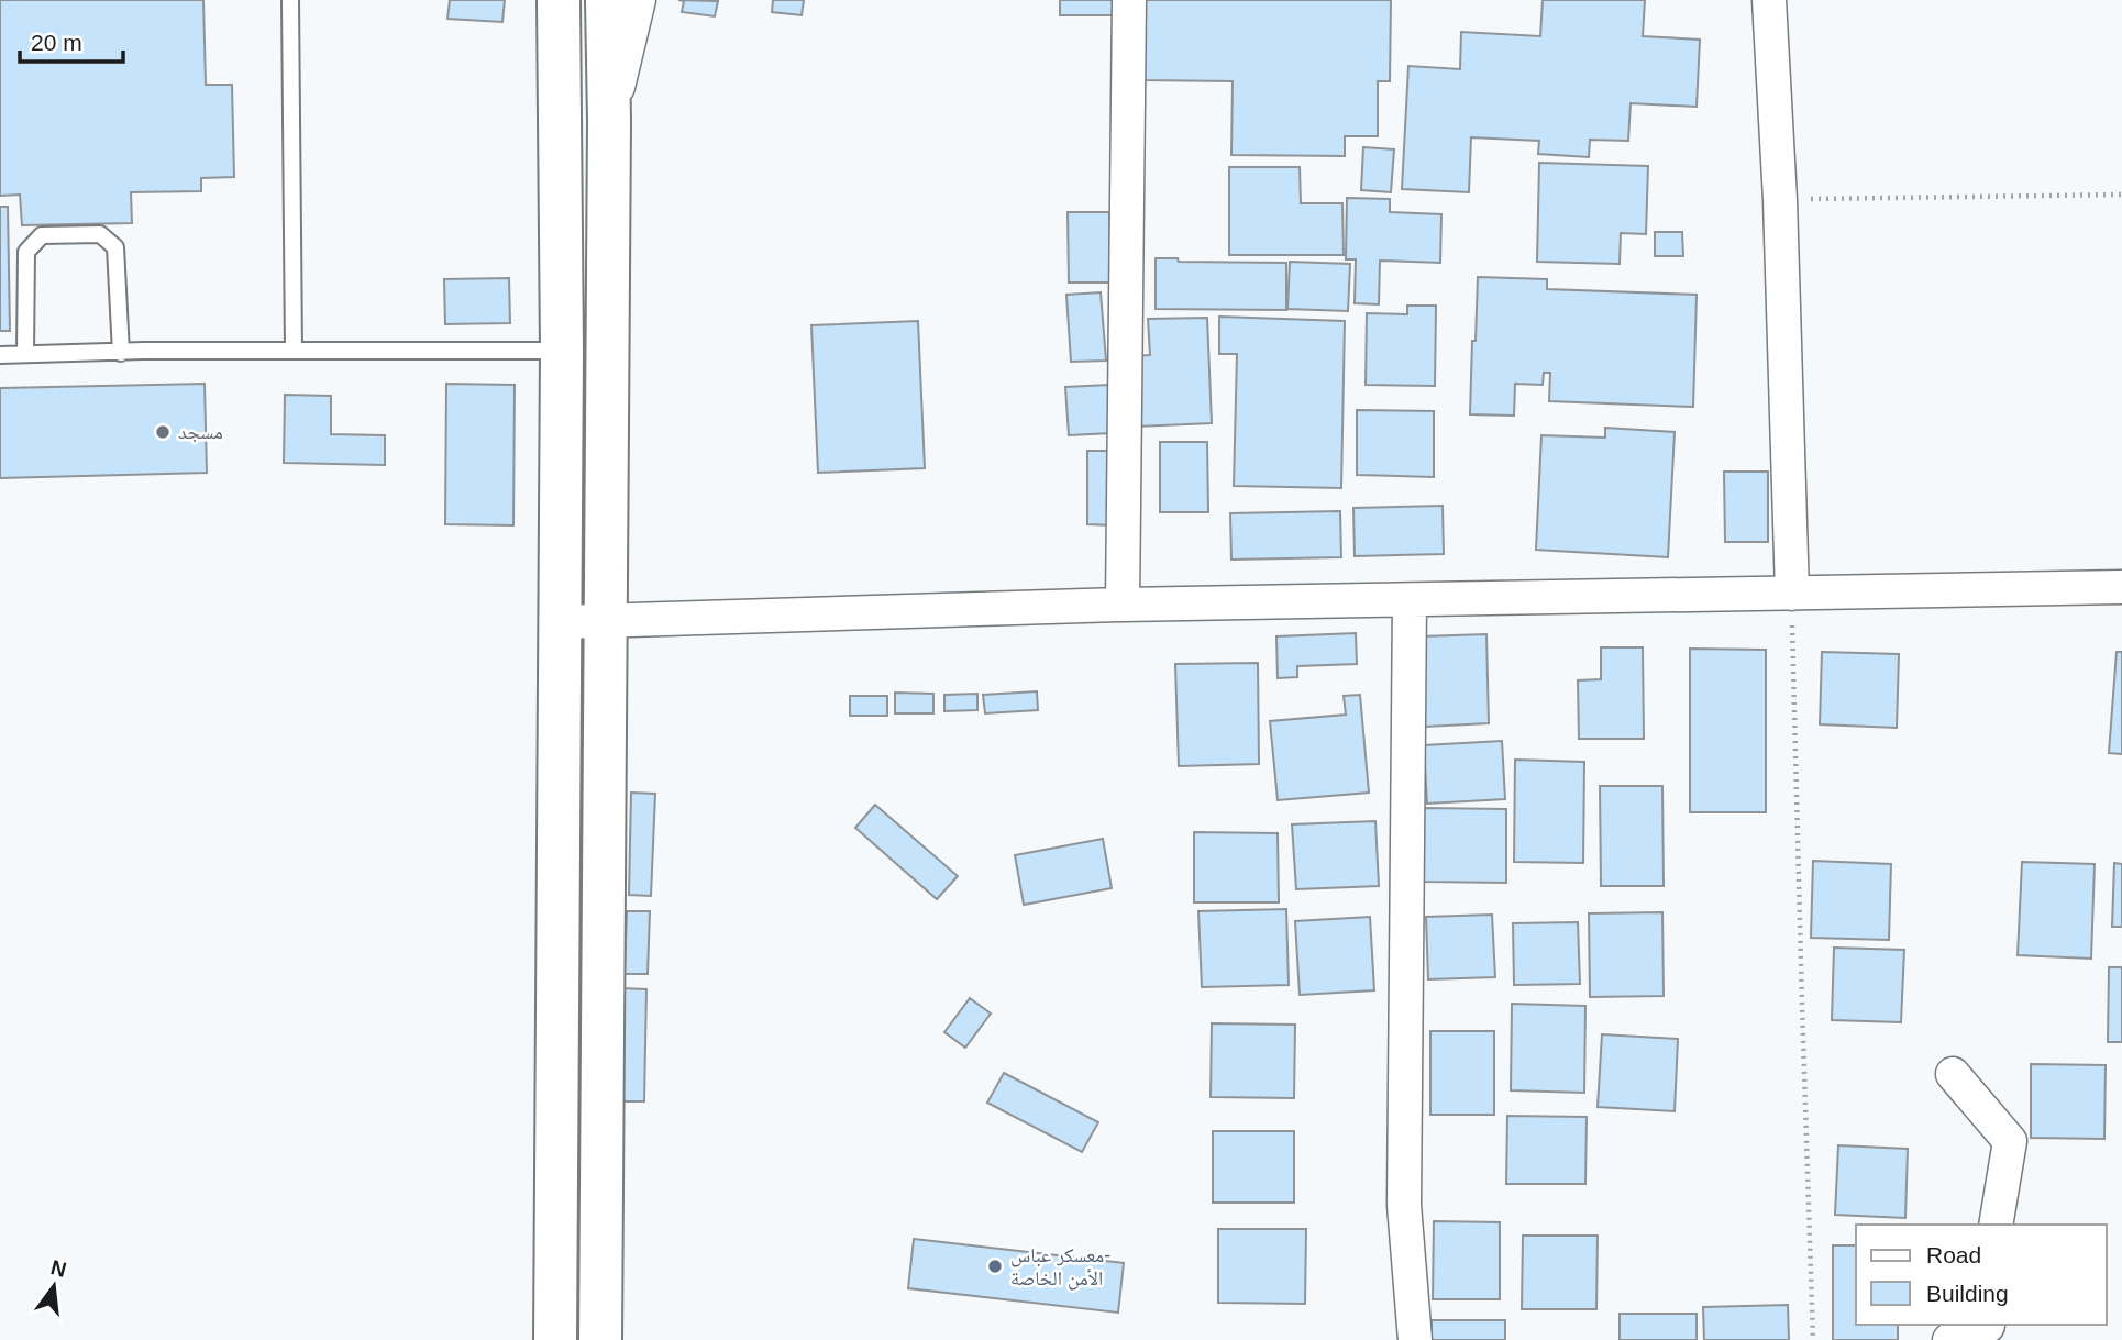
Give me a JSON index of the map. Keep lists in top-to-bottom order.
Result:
{
  "places": ["مسجد", "معسكر عباس- الأمن الخاصة"],
  "legend": ["Road", "Building"],
  "scale_bar": "20 m",
  "north": "top"
}
